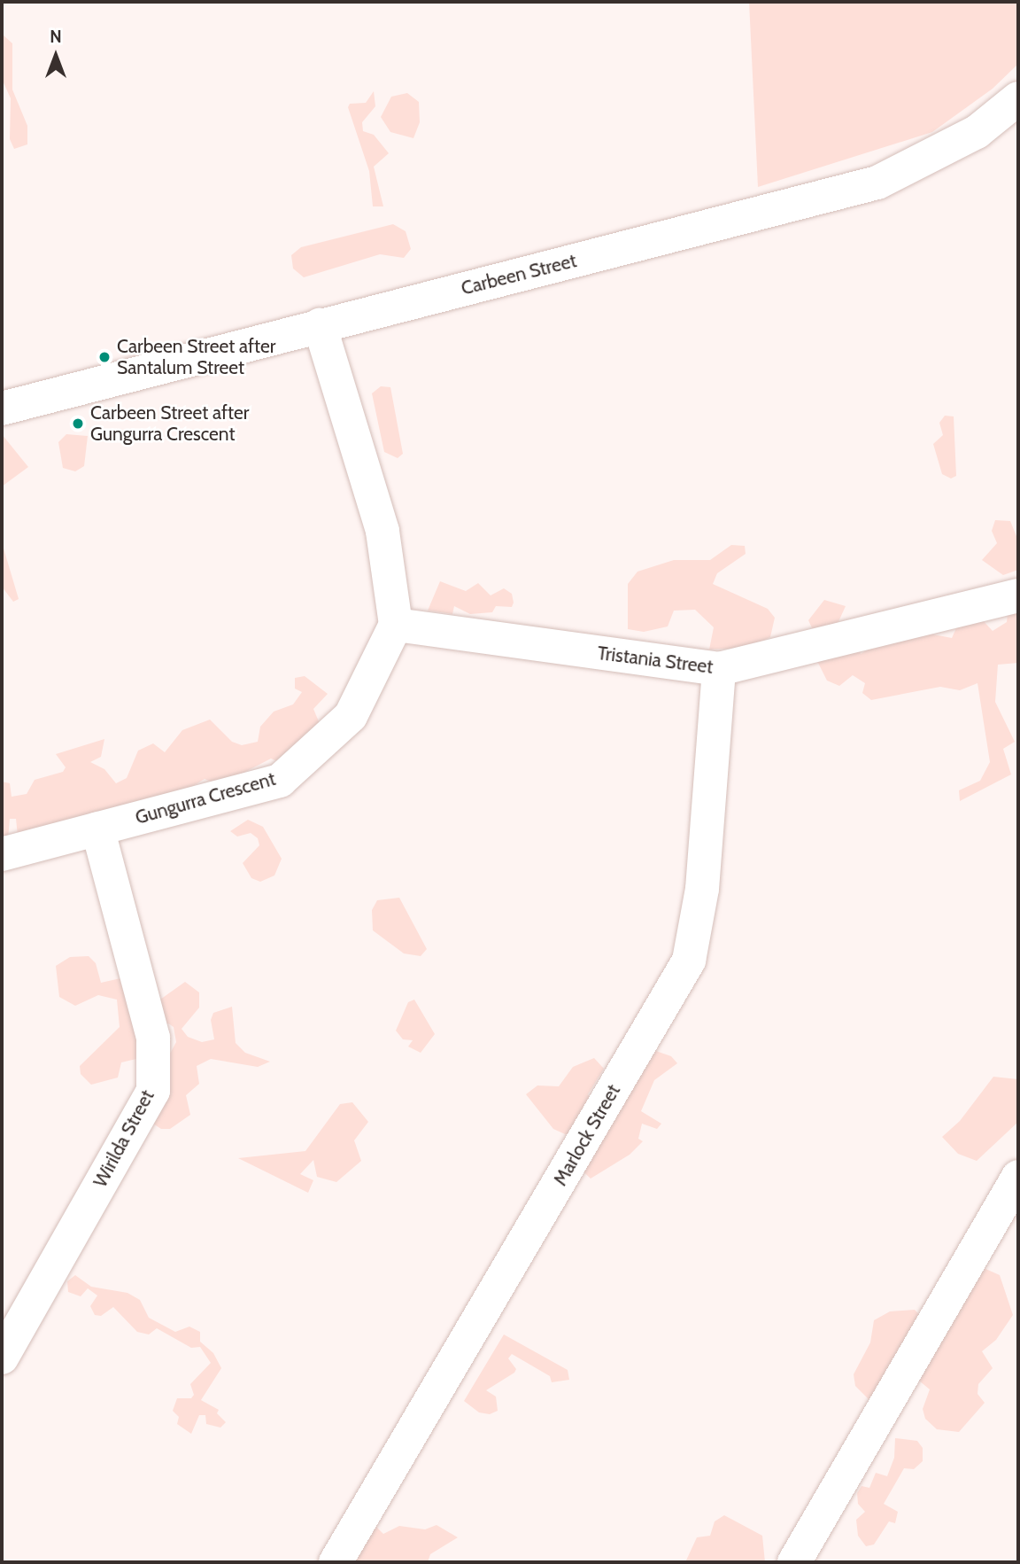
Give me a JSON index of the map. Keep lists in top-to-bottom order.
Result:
{
  "streets": {
    "street": [
      "Carbeen Street",
      "Tristania Street",
      "Gungurra Crescent",
      "Marlock Street",
      "Wirilda Street"
    ]
  },
  "crossings": [
    ["Tristania Street", "Gungurra Crescent"],
    ["Tristania Street", "Marlock Street"],
    ["Gungurra Crescent", "Wirilda Street"]
  ],
  "places": ["Carbeen Street after Santalum Street", "Carbeen Street after Gungurra Crescent"],
  "north": "top"
}
